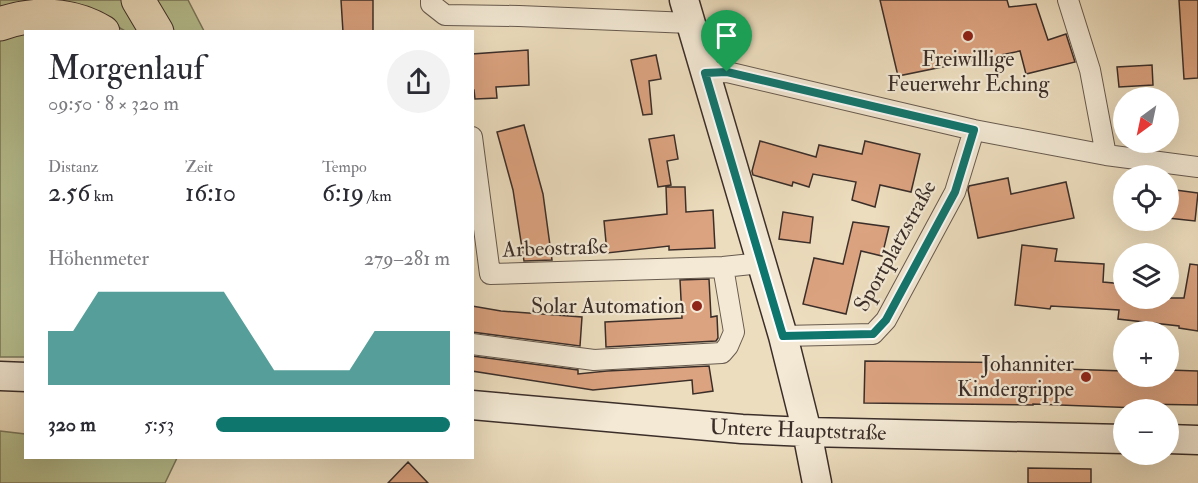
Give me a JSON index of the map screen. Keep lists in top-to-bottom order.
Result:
{
  "streets": {
    "main road": ["Untere Hauptstraße"],
    "street": ["Sportplatzstraße", "Arbeostraße"]
  },
  "places": ["Freiwillige Feuerwehr Eching", "Solar Automation", "Johanniter Kindergrippe"],
  "north": "bottom left",
  "page": {
    "heading": ["Morgenlauf", "09:50 · 8 × 320 m"],
    "map_buttons": ["+", "−"],
    "stats": [
      ["Distanz", "2.56 km"],
      ["Zeit", "16:10"],
      ["Tempo", "6:19 /km"]
    ],
    "chart": ["Höhenmeter", "279–281 m"],
    "list": [
      {
        "name": "320 m",
        "note": "5:53"
      }
    ]
  }
}
